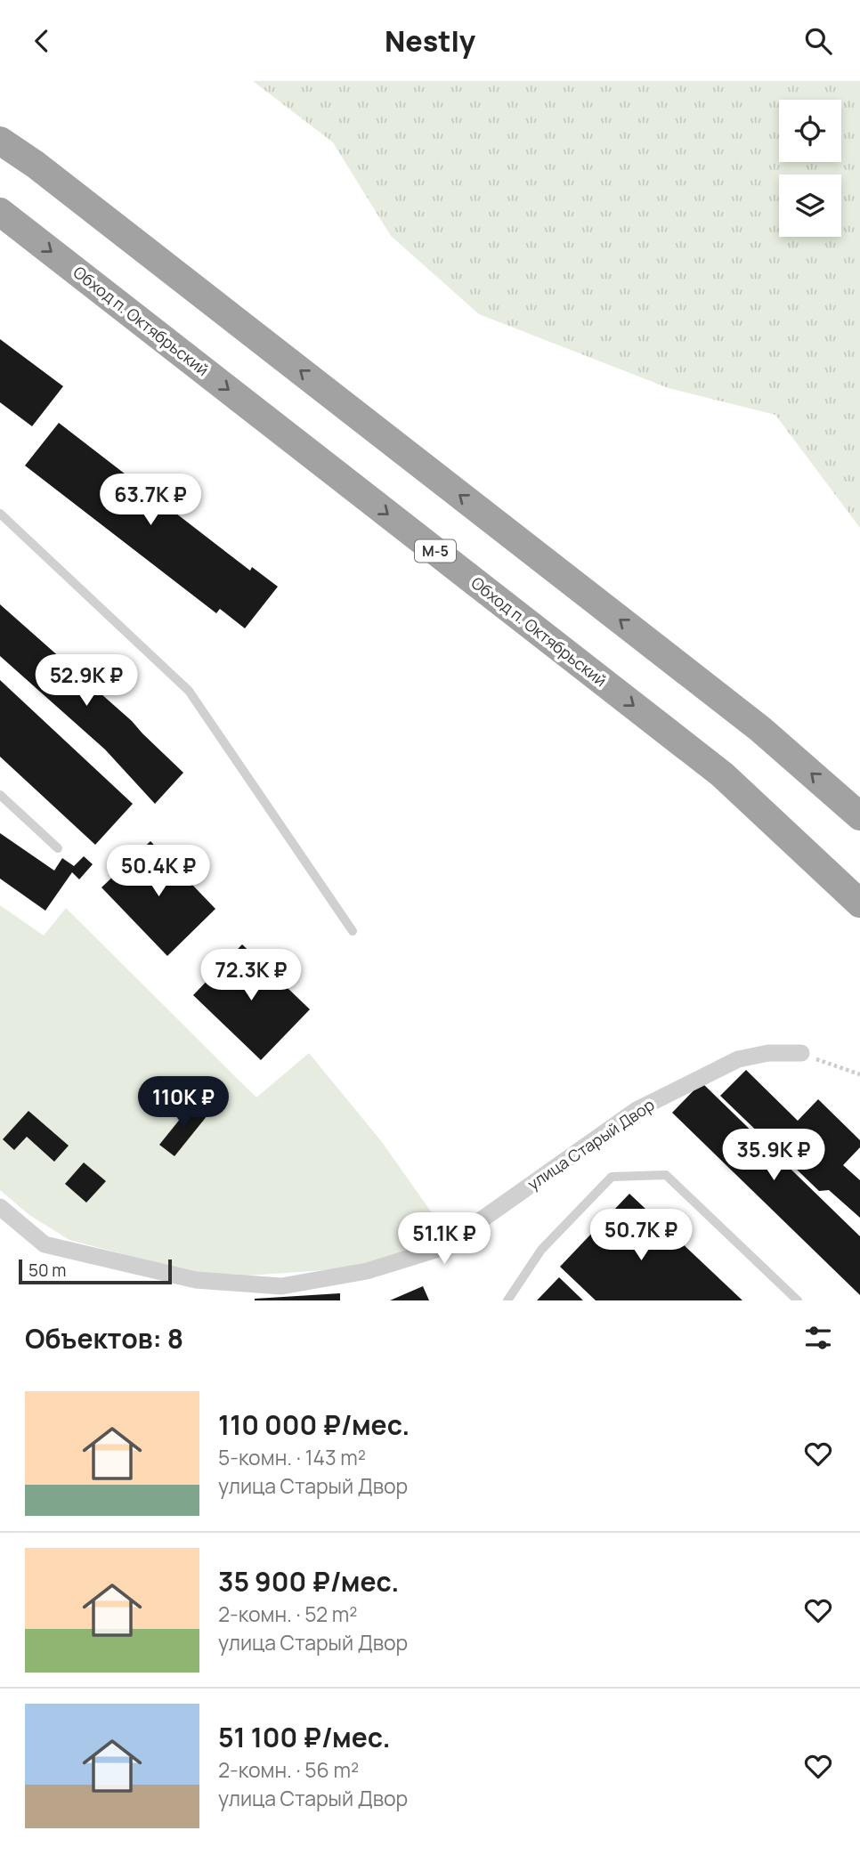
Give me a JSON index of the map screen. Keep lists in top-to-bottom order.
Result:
{
  "streets": {
    "highway": ["Обход п. Октябрьский", "М-5"],
    "street": ["улица Старый Двор"]
  },
  "scale_bar": "50 m",
  "page": {
    "header": "Nestly",
    "price": [
      "63.7K ₽",
      "52.9K ₽",
      "50.4K ₽",
      "72.3K ₽",
      "110K ₽",
      "35.9K ₽",
      "50.7K ₽",
      "51.1K ₽"
    ],
    "scale": "50 m",
    "heading": "Объектов: 8",
    "list": [
      {
        "name": "110 000 ₽/мес.",
        "note": "5-комн. · 143 m² · улица Старый Двор"
      },
      {
        "name": "35 900 ₽/мес.",
        "note": "2-комн. · 52 m² · улица Старый Двор"
      },
      {
        "name": "51 100 ₽/мес.",
        "note": "2-комн. · 56 m² · улица Старый Двор"
      }
    ]
  }
}
